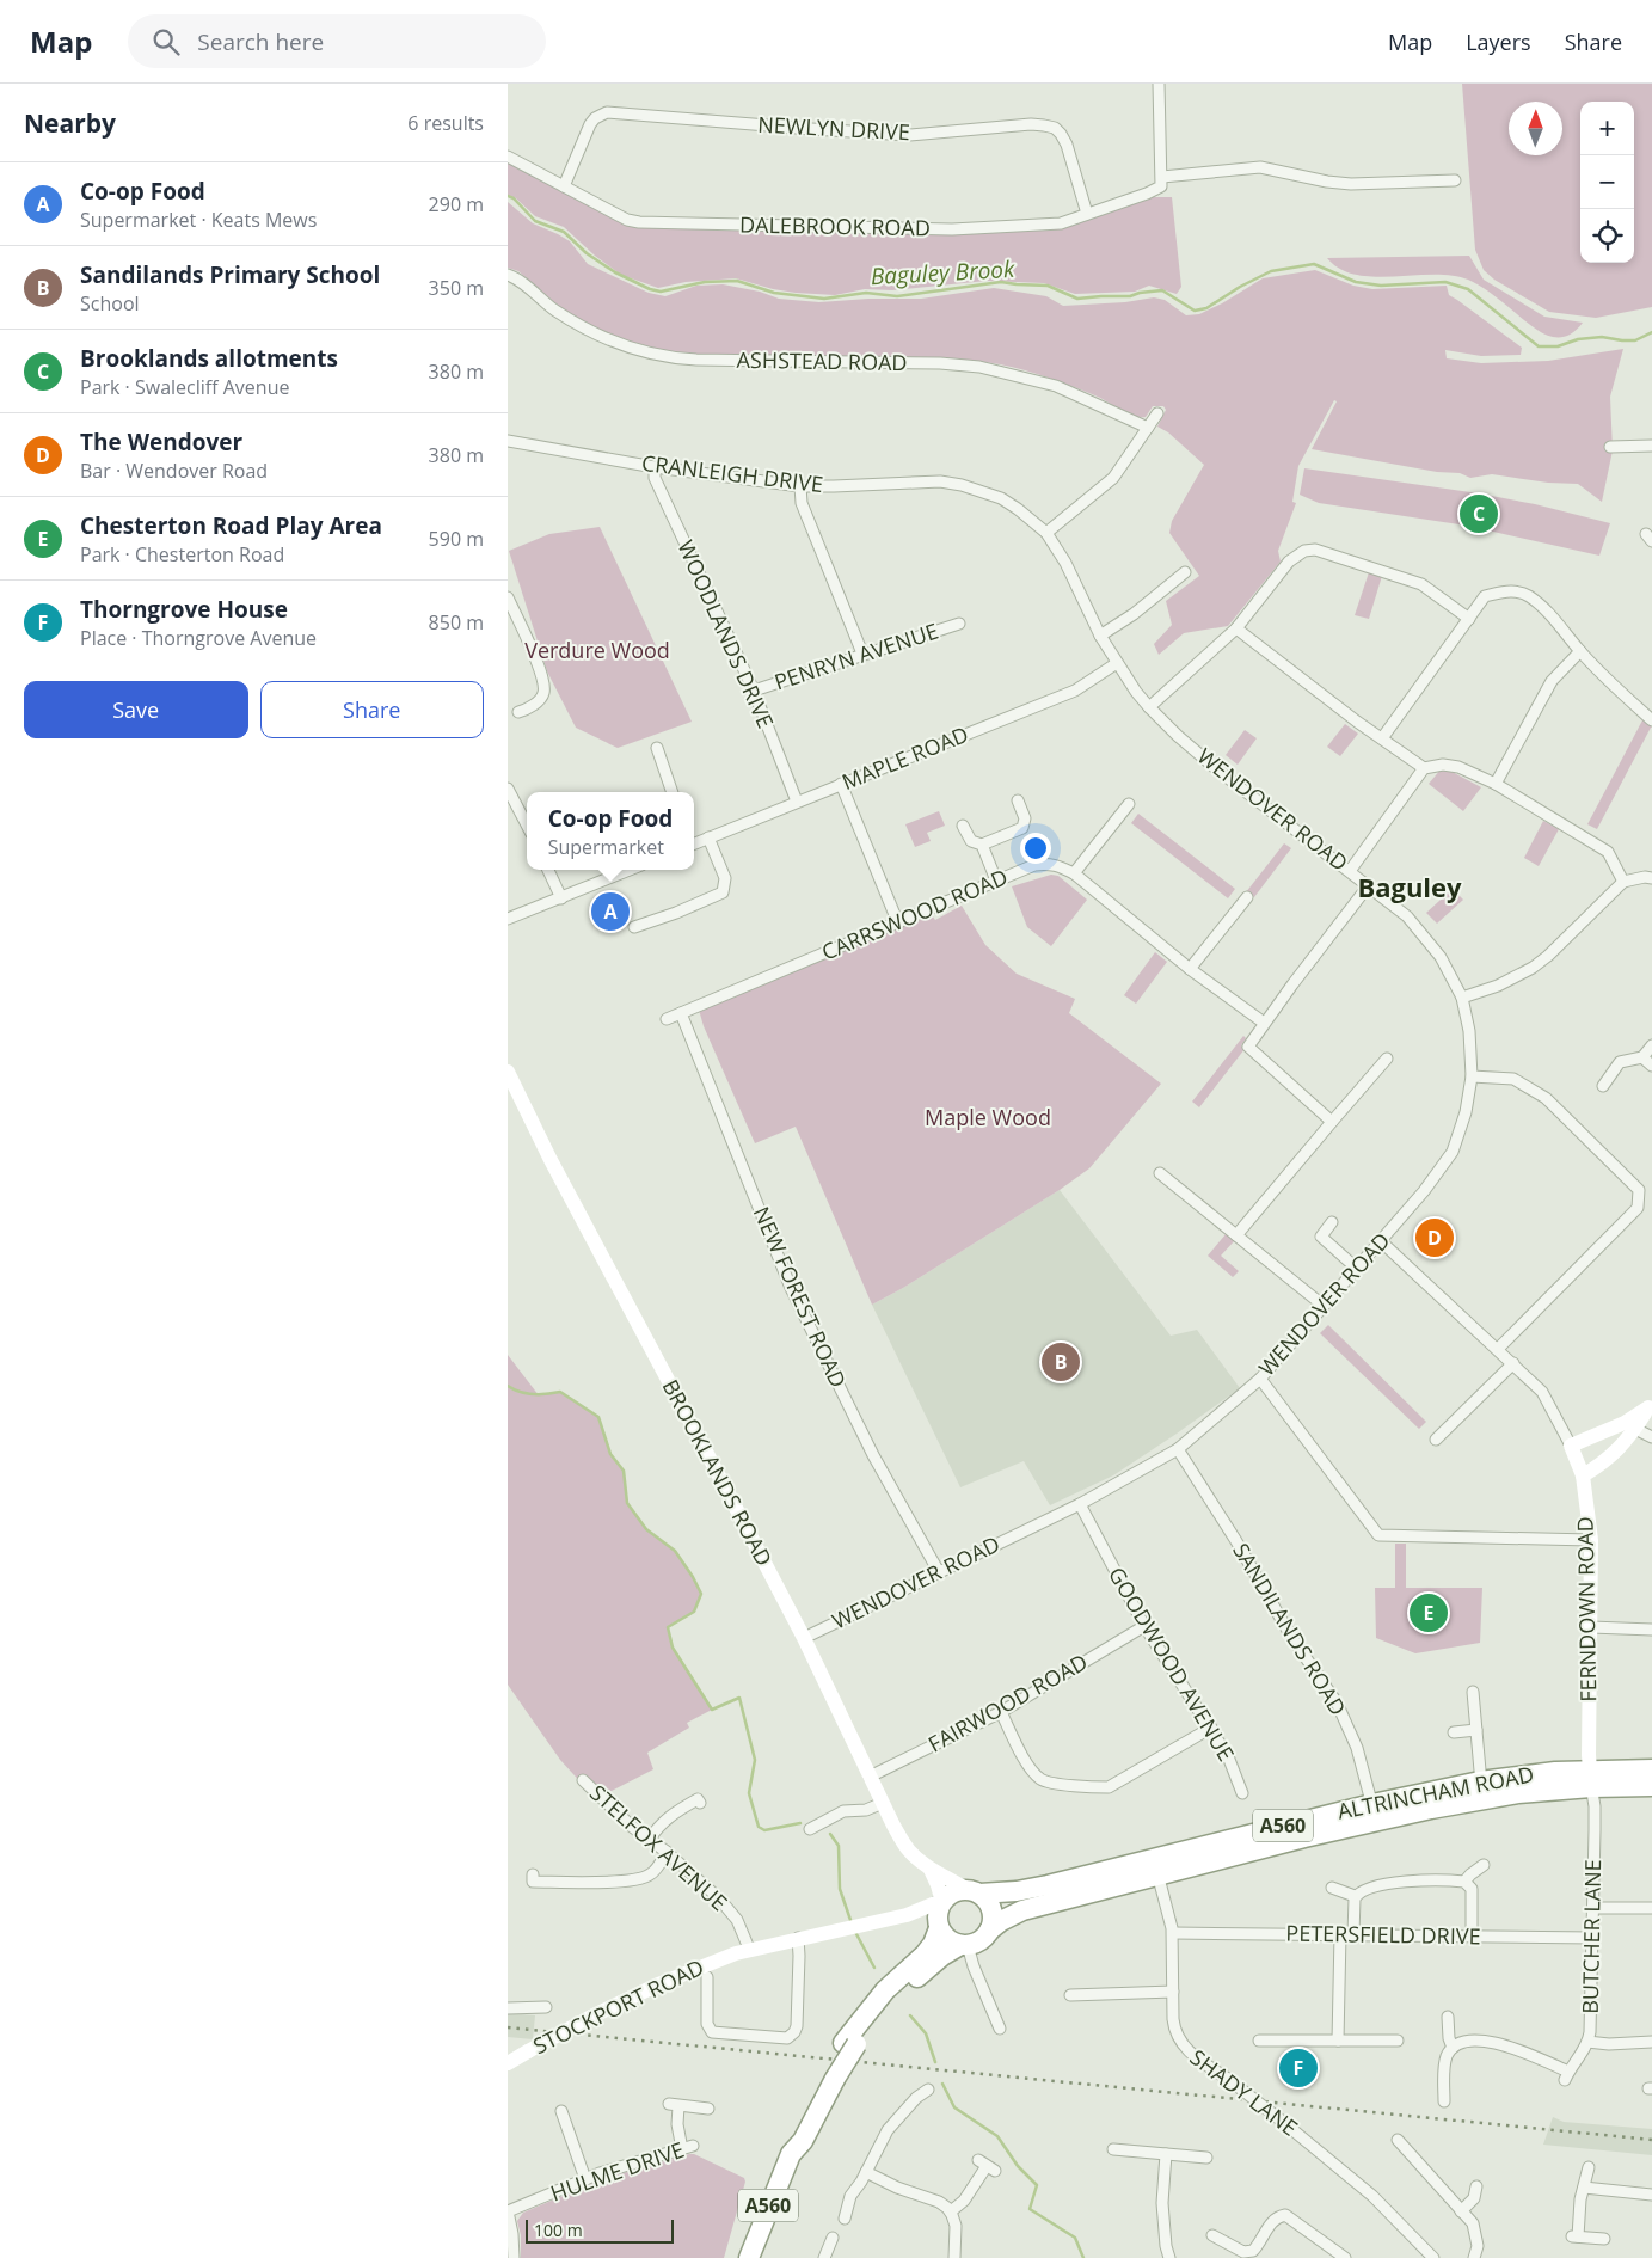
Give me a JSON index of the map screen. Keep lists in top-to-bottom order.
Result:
{
  "streets": {
    "highway": ["ALTRINCHAM ROAD", "A560"],
    "main road": ["BROOKLANDS ROAD", "FERNDOWN ROAD", "STOCKPORT ROAD"],
    "street": [
      "NEWLYN DRIVE",
      "DALEBROOK ROAD",
      "ASHSTEAD ROAD",
      "CRANLEIGH DRIVE",
      "WOODLANDS DRIVE",
      "PENRYN AVENUE",
      "MAPLE ROAD",
      "WENDOVER ROAD",
      "CARRSWOOD ROAD",
      "NEW FOREST ROAD",
      "SANDILANDS ROAD",
      "GOODWOOD AVENUE",
      "FAIRWOOD ROAD",
      "STELFOX AVENUE",
      "PETERSFIELD DRIVE",
      "BUTCHER LANE",
      "SHADY LANE",
      "HULME DRIVE"
    ]
  },
  "crossings": [
    ["NEWLYN DRIVE", "DALEBROOK ROAD"],
    ["CRANLEIGH DRIVE", "WOODLANDS DRIVE"],
    ["CRANLEIGH DRIVE", "MAPLE ROAD"],
    ["CRANLEIGH DRIVE", "WENDOVER ROAD"],
    ["WOODLANDS DRIVE", "PENRYN AVENUE"],
    ["WOODLANDS DRIVE", "MAPLE ROAD"],
    ["MAPLE ROAD", "WENDOVER ROAD"],
    ["WENDOVER ROAD", "NEW FOREST ROAD"],
    ["WENDOVER ROAD", "BROOKLANDS ROAD"],
    ["WENDOVER ROAD", "FERNDOWN ROAD"],
    ["WENDOVER ROAD", "SANDILANDS ROAD"],
    ["WENDOVER ROAD", "GOODWOOD AVENUE"],
    ["CARRSWOOD ROAD", "NEW FOREST ROAD"],
    ["BROOKLANDS ROAD", "FAIRWOOD ROAD"],
    ["BROOKLANDS ROAD", "ALTRINCHAM ROAD"],
    ["BROOKLANDS ROAD", "A560"],
    ["BROOKLANDS ROAD", "STOCKPORT ROAD"],
    ["FERNDOWN ROAD", "ALTRINCHAM ROAD"],
    ["FERNDOWN ROAD", "BUTCHER LANE"],
    ["SANDILANDS ROAD", "ALTRINCHAM ROAD"],
    ["GOODWOOD AVENUE", "FAIRWOOD ROAD"],
    ["ALTRINCHAM ROAD", "A560"],
    ["ALTRINCHAM ROAD", "BUTCHER LANE"],
    ["ALTRINCHAM ROAD", "STOCKPORT ROAD"],
    ["ALTRINCHAM ROAD", "SHADY LANE"],
    ["A560", "STOCKPORT ROAD"],
    ["STELFOX AVENUE", "STOCKPORT ROAD"],
    ["PETERSFIELD DRIVE", "BUTCHER LANE"],
    ["PETERSFIELD DRIVE", "SHADY LANE"]
  ],
  "districts": ["Baguley"],
  "water": ["Baguley Brook"],
  "parks": ["Verdure Wood", "Maple Wood"],
  "scale_bar": "100 m",
  "north": "top",
  "page": {
    "header": "Map",
    "search": "Search here",
    "nav": ["Map", "Layers", "Share"],
    "heading": ["Nearby", "6 results"],
    "map_buttons": ["+", "−"],
    "list": [
      {
        "mark": "A",
        "name": "Co-op Food",
        "note": "Supermarket · Keats Mews",
        "value": "290 m"
      },
      {
        "mark": "B",
        "name": "Sandilands Primary School",
        "note": "School",
        "value": "350 m"
      },
      {
        "mark": "C",
        "name": "Brooklands allotments",
        "note": "Park · Swalecliff Avenue",
        "value": "380 m"
      },
      {
        "mark": "D",
        "name": "The Wendover",
        "note": "Bar · Wendover Road",
        "value": "380 m"
      },
      {
        "mark": "E",
        "name": "Chesterton Road Play Area",
        "note": "Park · Chesterton Road",
        "value": "590 m"
      },
      {
        "mark": "F",
        "name": "Thorngrove House",
        "note": "Place · Thorngrove Avenue",
        "value": "850 m"
      }
    ],
    "pins": [
      "C",
      "A",
      "D",
      "B",
      "E",
      "F"
    ],
    "buttons": ["Save", "Share"],
    "popup": ["Co-op Food", "Supermarket"],
    "scale": "100 m"
  }
}
